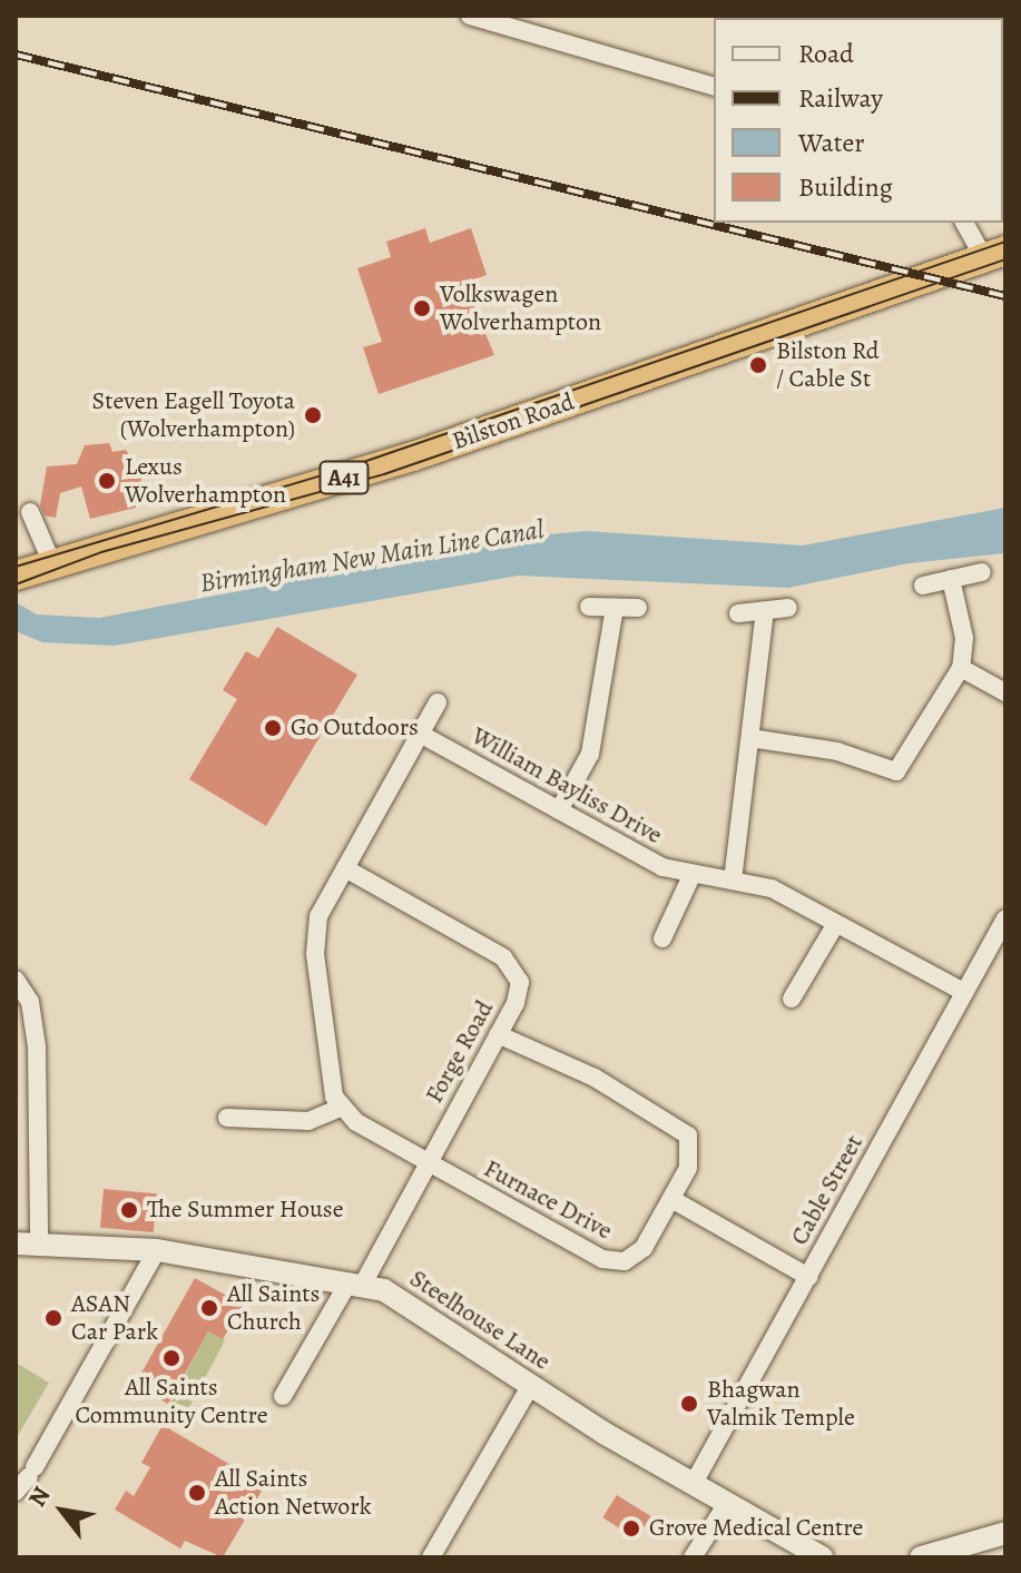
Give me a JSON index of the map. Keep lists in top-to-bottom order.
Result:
{
  "streets": {
    "highway": ["Bilston Road", "A41"],
    "street": [
      "William Bayliss Drive",
      "Forge Road",
      "Cable Street",
      "Furnace Drive",
      "Steelhouse Lane"
    ]
  },
  "crossings": [
    ["William Bayliss Drive", "Cable Street"],
    ["Forge Road", "Furnace Drive"],
    ["Forge Road", "Steelhouse Lane"],
    ["Cable Street", "Steelhouse Lane"]
  ],
  "water": ["Birmingham New Main Line Canal"],
  "places": [
    "Volkswagen Wolverhampton",
    "Bilston Rd / Cable St",
    "Steven Eagell Toyota (Wolverhampton)",
    "Lexus Wolverhampton",
    "Go Outdoors",
    "The Summer House",
    "All Saints Church",
    "ASAN Car Park",
    "All Saints Community Centre",
    "Bhagwan Valmik Temple",
    "All Saints Action Network",
    "Grove Medical Centre"
  ],
  "legend": [
    "Road",
    "Railway",
    "Water",
    "Building"
  ],
  "north": "top left"
}
